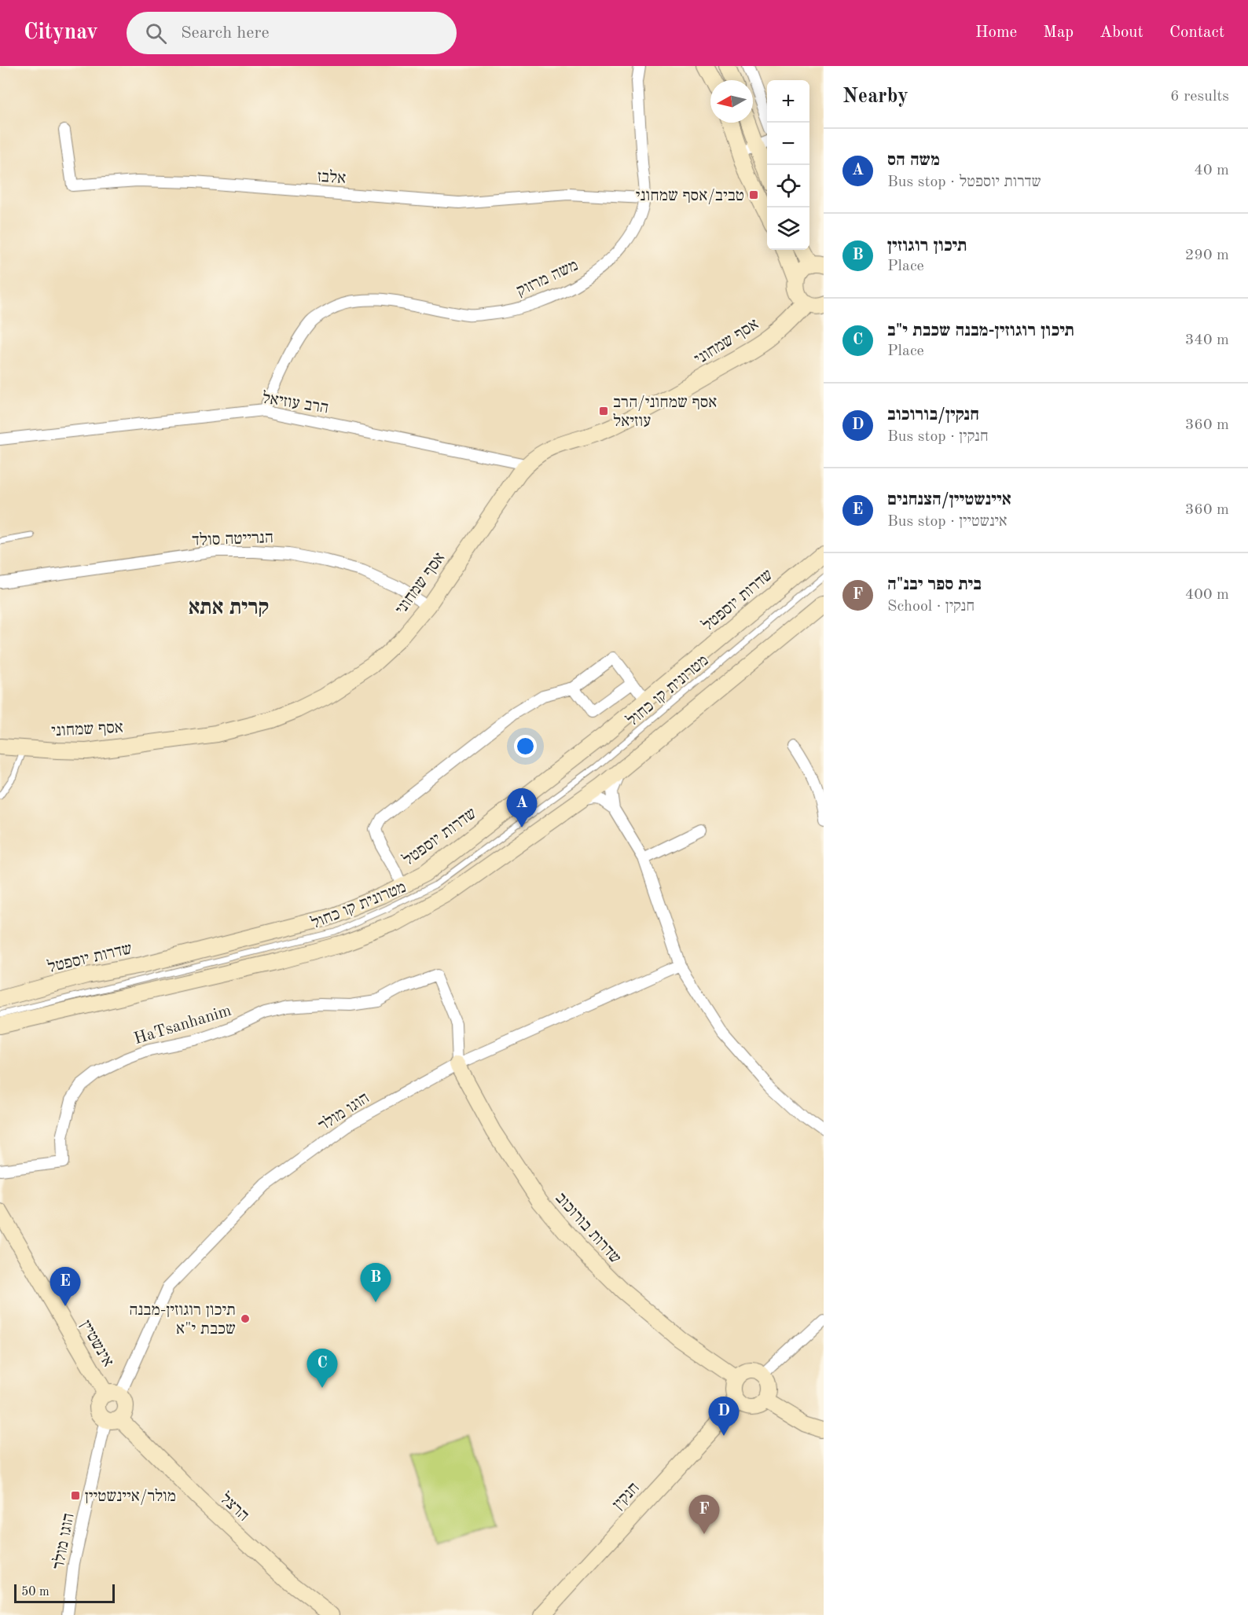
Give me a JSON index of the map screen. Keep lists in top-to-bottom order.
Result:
{
  "streets": {
    "street": [
      "אלבז",
      "משה מרזוק",
      "אסף שמחוני",
      "הרב עוזיאל",
      "הנרייטה סולד",
      "שדרות יוספטל",
      "HaTsanhanim",
      "הוגו מולר",
      "שדרות בורוכוב",
      "אינשטיין",
      "חנקין",
      "הרצל"
    ],
    "lane": ["מטרונית קו כחול"]
  },
  "crossings": [
    ["אלבז", "משה מרזוק"],
    ["משה מרזוק", "הרב עוזיאל"],
    ["אסף שמחוני", "הרב עוזיאל"],
    ["אסף שמחוני", "הנרייטה סולד"],
    ["HaTsanhanim", "הוגו מולר"],
    ["HaTsanhanim", "שדרות בורוכוב"],
    ["הוגו מולר", "שדרות בורוכוב"],
    ["הוגו מולר", "אינשטיין"],
    ["הוגו מולר", "הרצל"],
    ["שדרות בורוכוב", "חנקין"],
    ["אינשטיין", "הרצל"]
  ],
  "districts": ["קרית אתא"],
  "places": {
    "transit": ["טביב/אסף שמחוני", "אסף שמחוני/הרב עוזיאל", "מולר/איינשטיין"],
    "other": ["תיכון רוגוזין-מבנה שכבת י\"א"]
  },
  "scale_bar": "50 m",
  "north": "left",
  "page": {
    "header": "Citynav",
    "search": "Search here",
    "nav": [
      "Home",
      "Map",
      "About",
      "Contact"
    ],
    "heading": ["Nearby", "6 results"],
    "map_buttons": ["+", "−"],
    "list": [
      {
        "mark": "A",
        "name": "משה הס",
        "note": "Bus stop · שדרות יוספטל",
        "value": "40 m"
      },
      {
        "mark": "B",
        "name": "תיכון רוגוזין",
        "note": "Place",
        "value": "290 m"
      },
      {
        "mark": "C",
        "name": "תיכון רוגוזין-מבנה שכבת י\"ב",
        "note": "Place",
        "value": "340 m"
      },
      {
        "mark": "D",
        "name": "חנקין/בורוכוב",
        "note": "Bus stop · חנקין",
        "value": "360 m"
      },
      {
        "mark": "E",
        "name": "איינשטיין/הצנחנים",
        "note": "Bus stop · אינשטיין",
        "value": "360 m"
      },
      {
        "mark": "F",
        "name": "בית ספר יבנ\"ה",
        "note": "School · חנקין",
        "value": "400 m"
      }
    ],
    "pins": [
      "A",
      "B",
      "E",
      "C",
      "D",
      "F"
    ],
    "scale": "50 m"
  }
}
